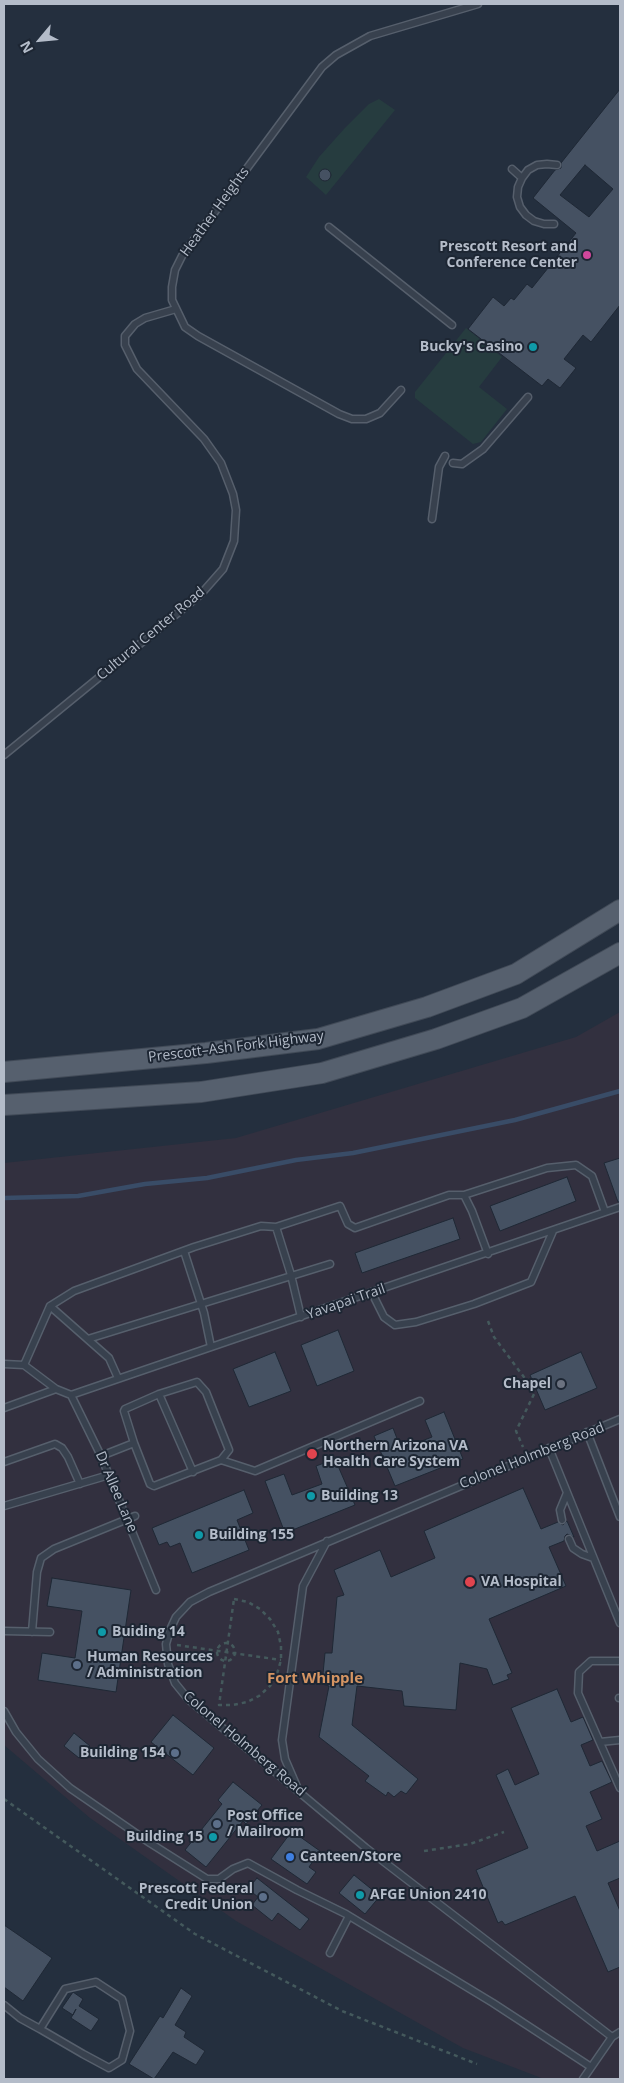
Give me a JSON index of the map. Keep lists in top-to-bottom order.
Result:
{
  "streets": {
    "main road": ["Prescott–Ash Fork Highway"],
    "lane": [
      "Heather Heights",
      "Cultural Center Road",
      "Yavapai Trail",
      "Colonel Holmberg Road",
      "Dr Allee Lane"
    ]
  },
  "crossings": [
    ["Heather Heights", "Cultural Center Road"],
    ["Yavapai Trail", "Dr Allee Lane"]
  ],
  "districts": ["Fort Whipple"],
  "places": [
    "Prescott Resort and Conference Center",
    "Bucky's Casino",
    "Chapel",
    "Northern Arizona VA Health Care System",
    "Building 13",
    "Building 155",
    "VA Hospital",
    "Buiding 14",
    "Human Resources / Administration",
    "Building 154",
    "Post Office / Mailroom",
    "Building 15",
    "Canteen/Store",
    "AFGE Union 2410",
    "Prescott Federal Credit Union"
  ],
  "north": "bottom left"
}
